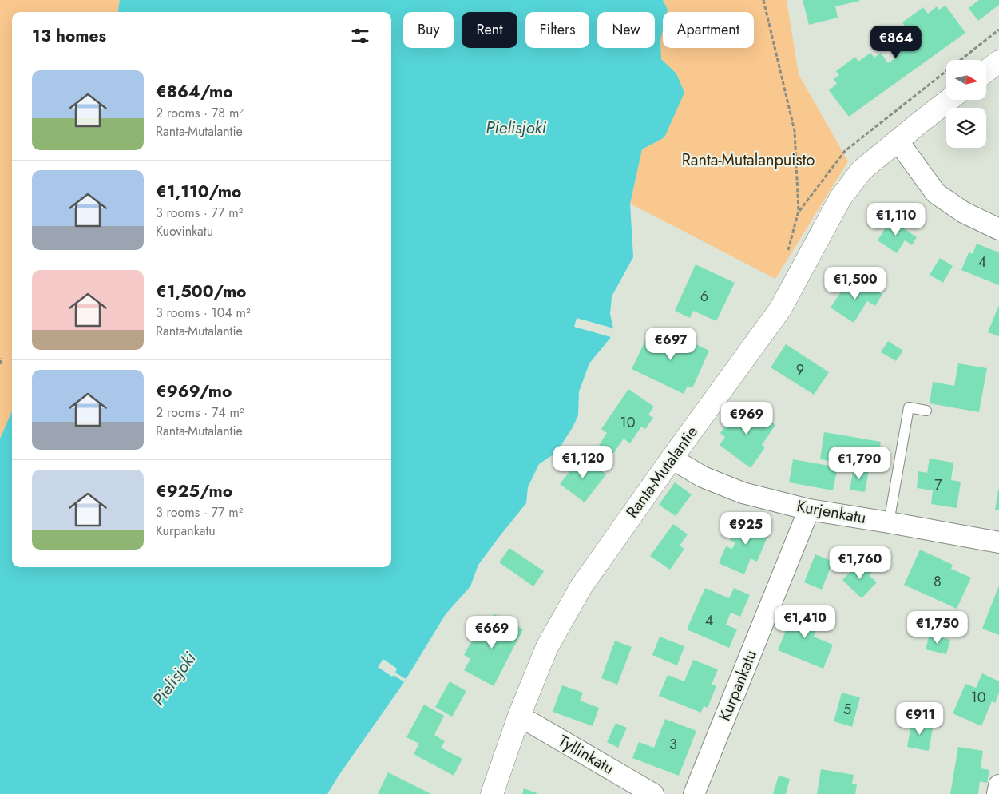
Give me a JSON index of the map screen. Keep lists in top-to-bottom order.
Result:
{
  "streets": {
    "street": [
      "Ranta-Mutalantie",
      "Kurjenkatu",
      "Kurpankatu",
      "Tyllinkatu"
    ]
  },
  "crossings": [
    ["Ranta-Mutalantie", "Kurjenkatu"],
    ["Ranta-Mutalantie", "Tyllinkatu"],
    ["Kurjenkatu", "Kurpankatu"]
  ],
  "water": ["Pielisjoki"],
  "parks": ["Ranta-Mutalanpuisto"],
  "house_numbers": [
    "4",
    "6",
    "9",
    "10",
    "7",
    "8",
    "4",
    "10",
    "5",
    "3"
  ],
  "north": "right",
  "page": {
    "chip": [
      "Buy",
      "Rent",
      "Filters",
      "New",
      "Apartment"
    ],
    "heading": "13 homes",
    "price": [
      "€864",
      "€1,110",
      "€1,500",
      "€697",
      "€969",
      "€1,120",
      "€1,790",
      "€925",
      "€1,760",
      "€1,410",
      "€1,750",
      "€669",
      "€911"
    ],
    "list": [
      {
        "name": "€864/mo",
        "note": "2 rooms · 78 m² · Ranta-Mutalantie"
      },
      {
        "name": "€1,110/mo",
        "note": "3 rooms · 77 m² · Kuovinkatu"
      },
      {
        "name": "€1,500/mo",
        "note": "3 rooms · 104 m² · Ranta-Mutalantie"
      },
      {
        "name": "€969/mo",
        "note": "2 rooms · 74 m² · Ranta-Mutalantie"
      },
      {
        "name": "€925/mo",
        "note": "3 rooms · 77 m² · Kurpankatu"
      }
    ]
  }
}
